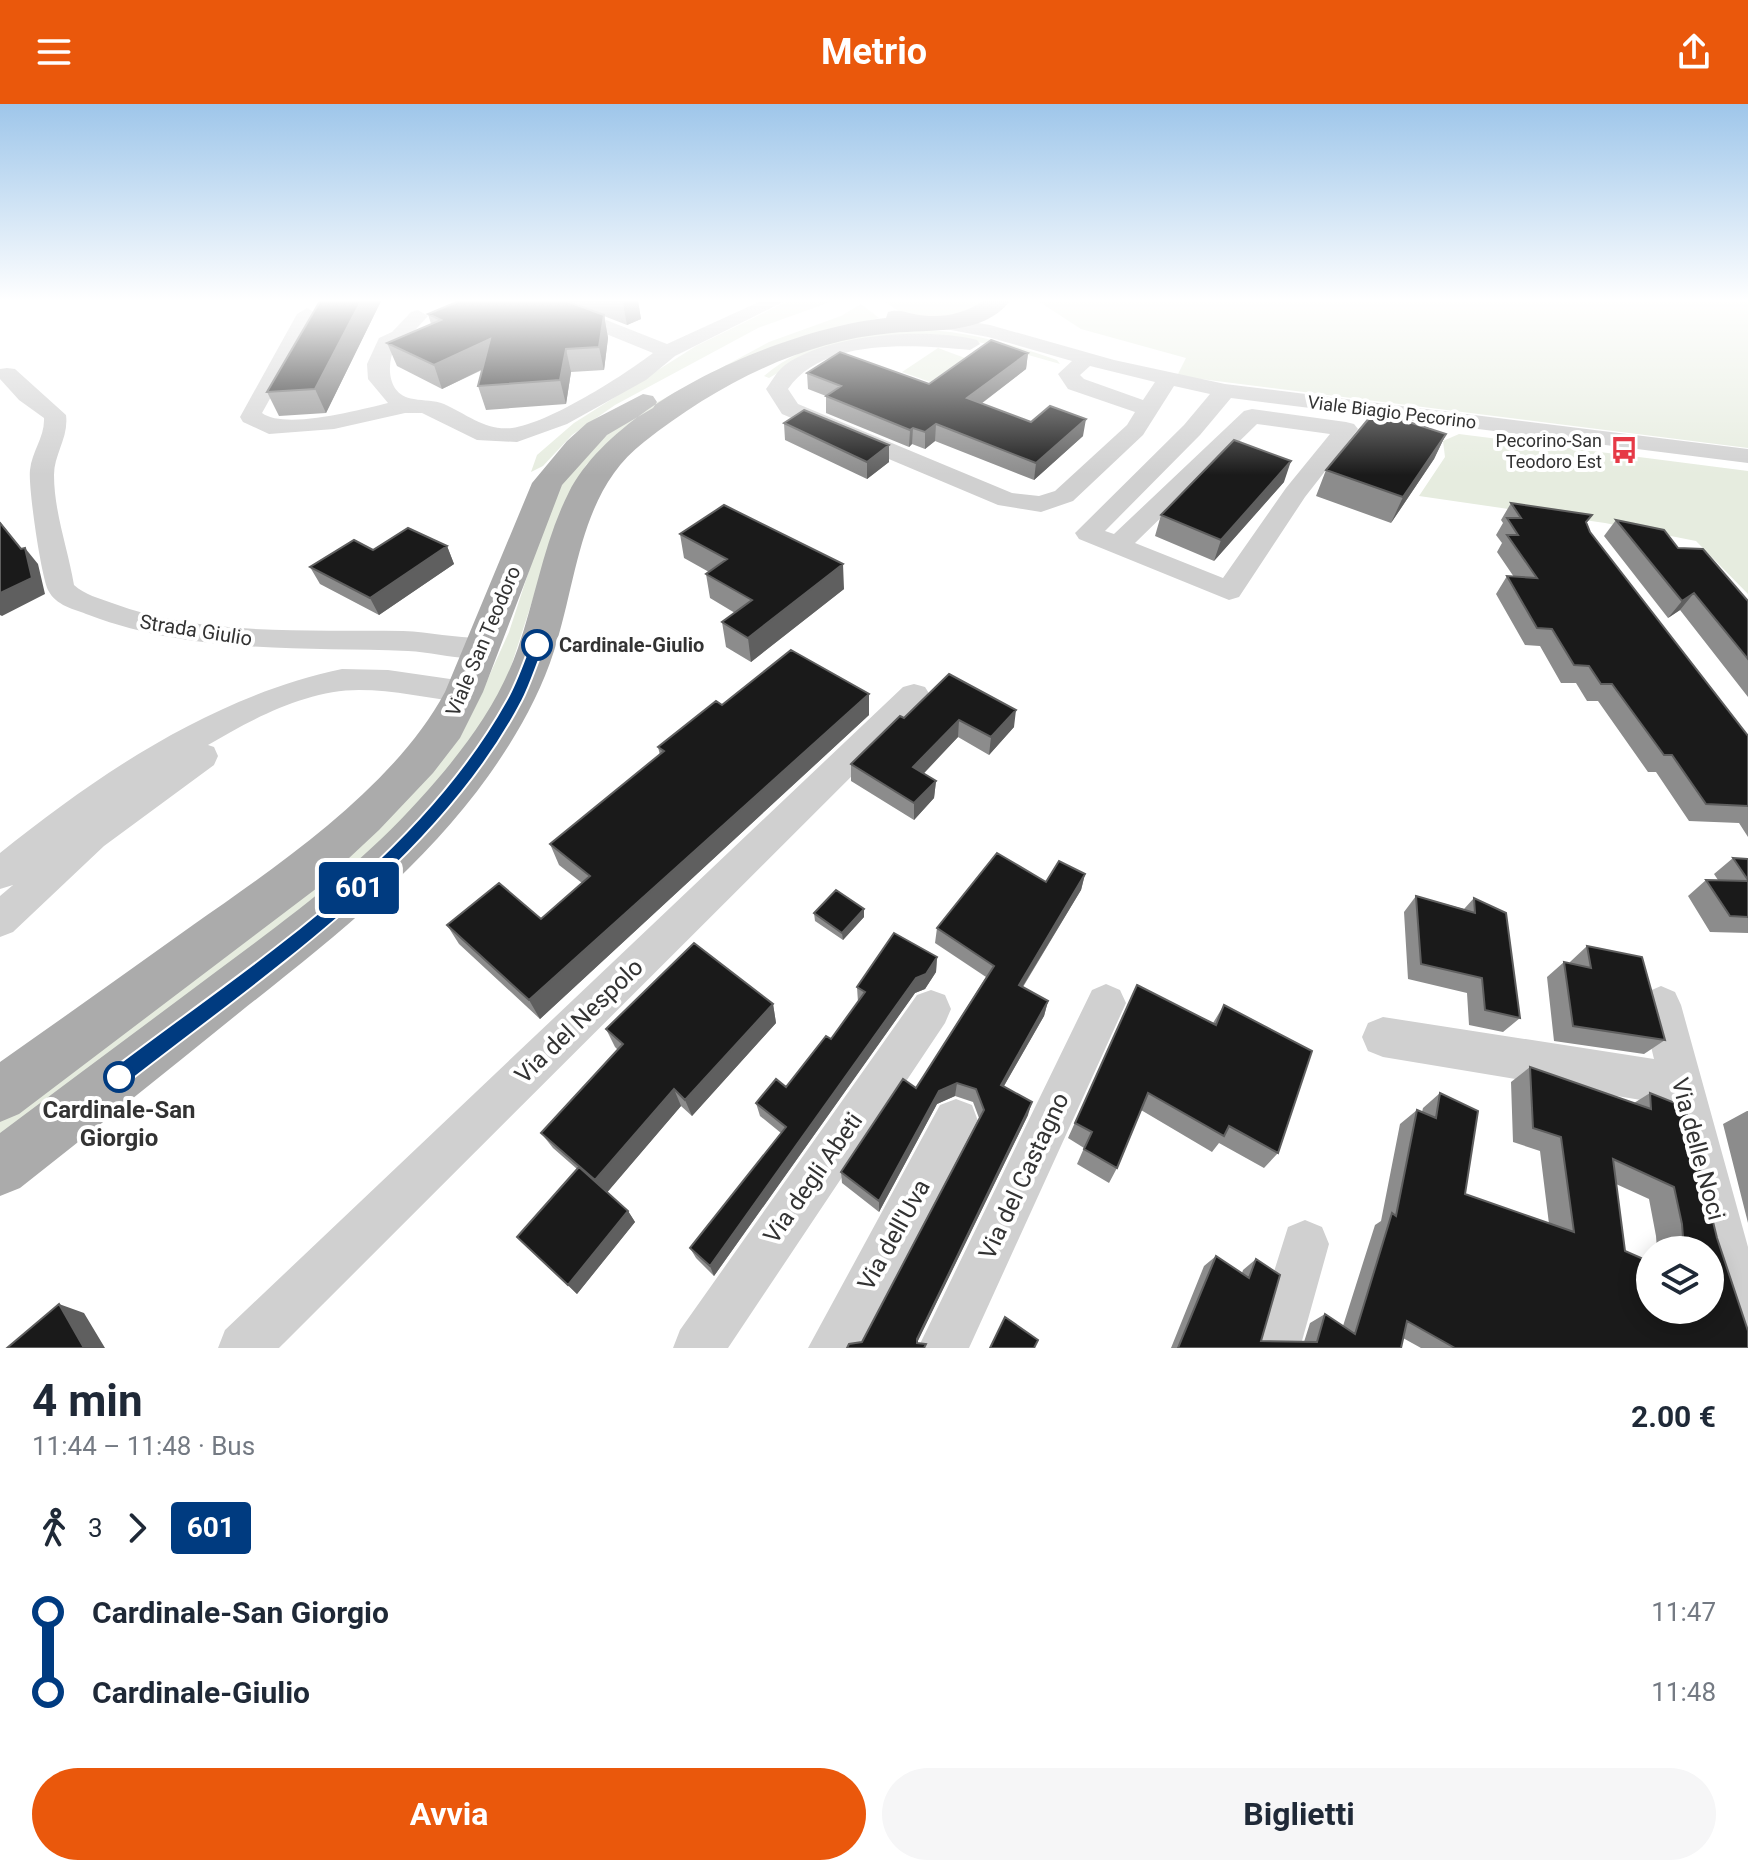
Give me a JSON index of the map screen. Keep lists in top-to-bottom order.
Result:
{
  "streets": {
    "main road": ["Viale San Teodoro"],
    "street": [
      "Viale Biagio Pecorino",
      "Strada Giulio",
      "Via del Nespolo",
      "Via delle Noci",
      "Via del Castagno",
      "Via degli Abeti",
      "Via dell'Uva"
    ]
  },
  "crossings": [
    ["Strada Giulio", "Viale San Teodoro"]
  ],
  "places": {
    "bus stop": ["Pecorino-San Teodoro Est"],
    "other": ["Cardinale-Giulio", "Cardinale-San Giorgio"]
  },
  "lines": ["bus line 601"],
  "page": {
    "header": "Metrio",
    "on_map": "601",
    "heading": ["4 min", "11:44 – 11:48 · Bus", "2.00 €"],
    "legs": ["3", "601"],
    "list": [
      {
        "name": "Cardinale-San Giorgio",
        "value": "11:47"
      },
      {
        "name": "Cardinale-Giulio",
        "value": "11:48"
      }
    ],
    "buttons": ["Avvia", "Biglietti"]
  }
}
